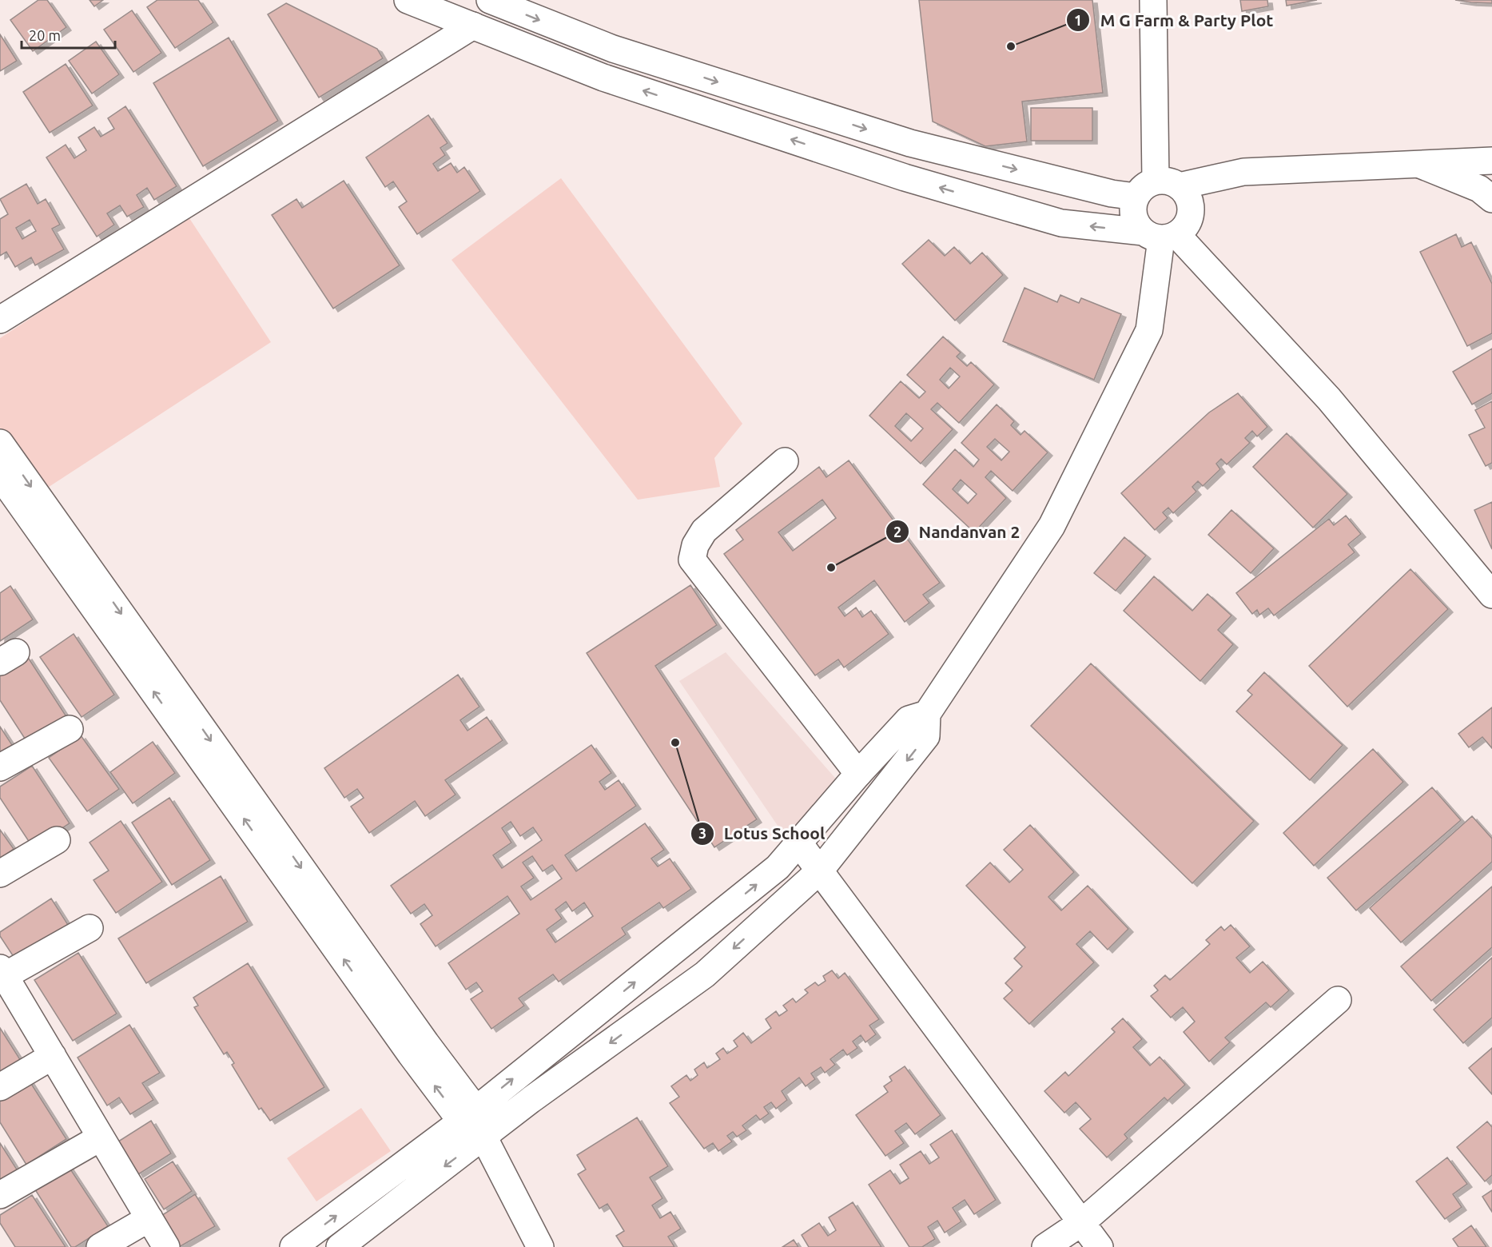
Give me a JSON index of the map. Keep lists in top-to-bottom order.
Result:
{
  "places": ["M G Farm & Party Plot", "Nandanvan 2", "Lotus School"],
  "scale_bar": "20 m"
}
